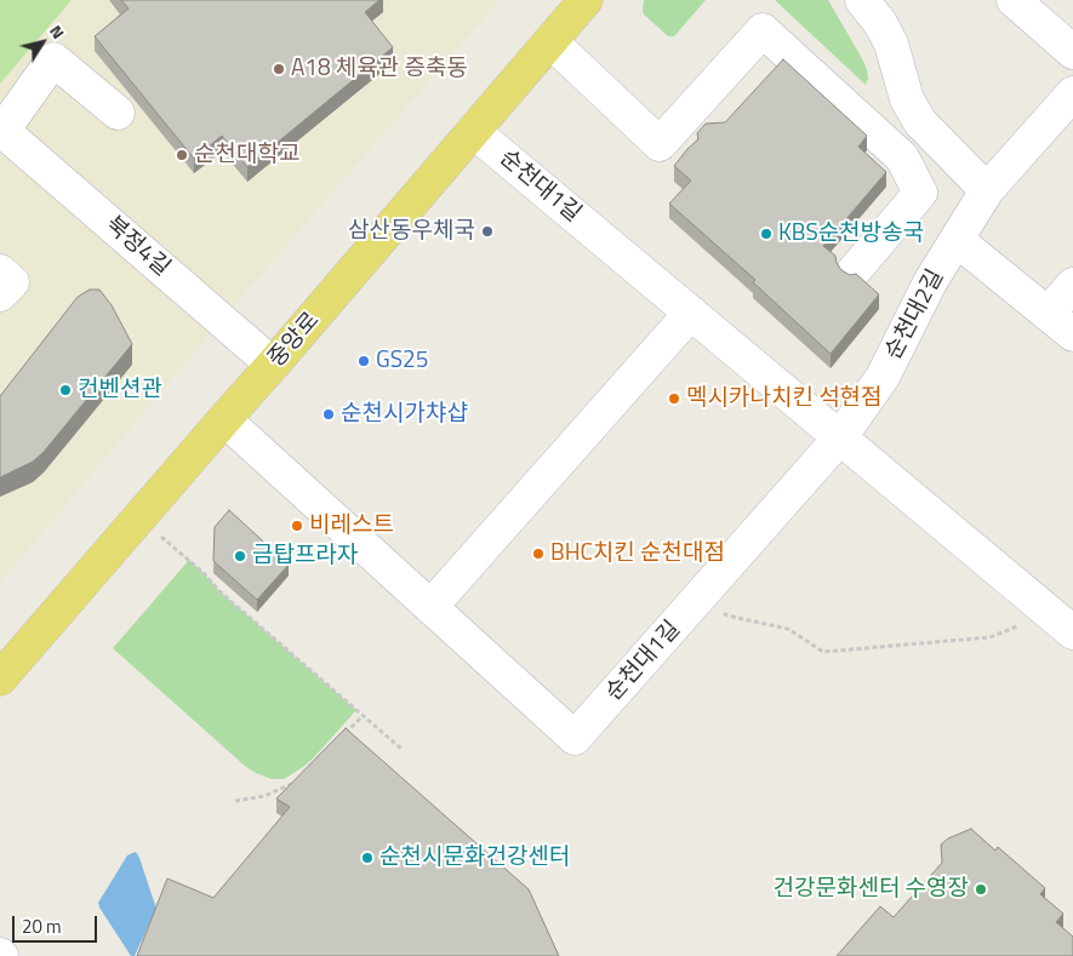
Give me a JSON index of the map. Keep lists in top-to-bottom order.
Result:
{
  "streets": {
    "main road": ["중앙로"],
    "street": ["순천대1길", "북정4길", "순천대2길"]
  },
  "crossings": [
    ["순천대1길", "순천대2길"],
    ["순천대1길", "중앙로"],
    ["북정4길", "중앙로"]
  ],
  "places": [
    "A18 체육관 증축동",
    "순천대학교",
    "삼산동우체국",
    "KBS순천방송국",
    "GS25",
    "컨벤션관",
    "멕시카나치킨 석현점",
    "순천시가챠샵",
    "비레스트",
    "BHC치킨 순천대점",
    "금탑프라자",
    "순천시문화건강센터",
    "건강문화센터 수영장"
  ],
  "scale_bar": "20 m",
  "north": "top right"
}
